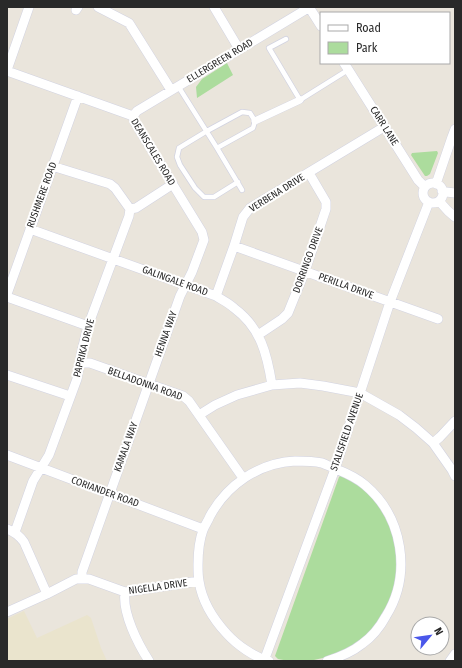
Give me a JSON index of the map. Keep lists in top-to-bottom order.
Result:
{
  "streets": {
    "street": [
      "ELLERGREEN ROAD",
      "CARR LANE",
      "DEANSCALES ROAD",
      "VERBENA DRIVE",
      "RUSHMERE ROAD",
      "DORRINGO DRIVE",
      "GALINGALE ROAD",
      "PERILLA DRIVE",
      "HENNA WAY",
      "PAPRIKA DRIVE",
      "BELLADONNA ROAD",
      "STALISFIELD AVENUE",
      "KAMALA WAY",
      "CORIANDER ROAD",
      "NIGELLA DRIVE"
    ]
  },
  "crossings": [
    ["ELLERGREEN ROAD", "DEANSCALES ROAD"],
    ["CARR LANE", "VERBENA DRIVE"],
    ["CARR LANE", "STALISFIELD AVENUE"],
    ["DEANSCALES ROAD", "RUSHMERE ROAD"],
    ["DEANSCALES ROAD", "GALINGALE ROAD"],
    ["DEANSCALES ROAD", "HENNA WAY"],
    ["VERBENA DRIVE", "DORRINGO DRIVE"],
    ["VERBENA DRIVE", "GALINGALE ROAD"],
    ["VERBENA DRIVE", "PERILLA DRIVE"],
    ["RUSHMERE ROAD", "GALINGALE ROAD"],
    ["DORRINGO DRIVE", "GALINGALE ROAD"],
    ["DORRINGO DRIVE", "PERILLA DRIVE"],
    ["GALINGALE ROAD", "HENNA WAY"],
    ["GALINGALE ROAD", "PAPRIKA DRIVE"],
    ["PERILLA DRIVE", "STALISFIELD AVENUE"],
    ["HENNA WAY", "BELLADONNA ROAD"],
    ["HENNA WAY", "KAMALA WAY"],
    ["PAPRIKA DRIVE", "BELLADONNA ROAD"],
    ["PAPRIKA DRIVE", "CORIANDER ROAD"],
    ["BELLADONNA ROAD", "KAMALA WAY"],
    ["KAMALA WAY", "CORIANDER ROAD"],
    ["KAMALA WAY", "NIGELLA DRIVE"]
  ],
  "legend": ["Road", "Park"],
  "north": "top right"
}
